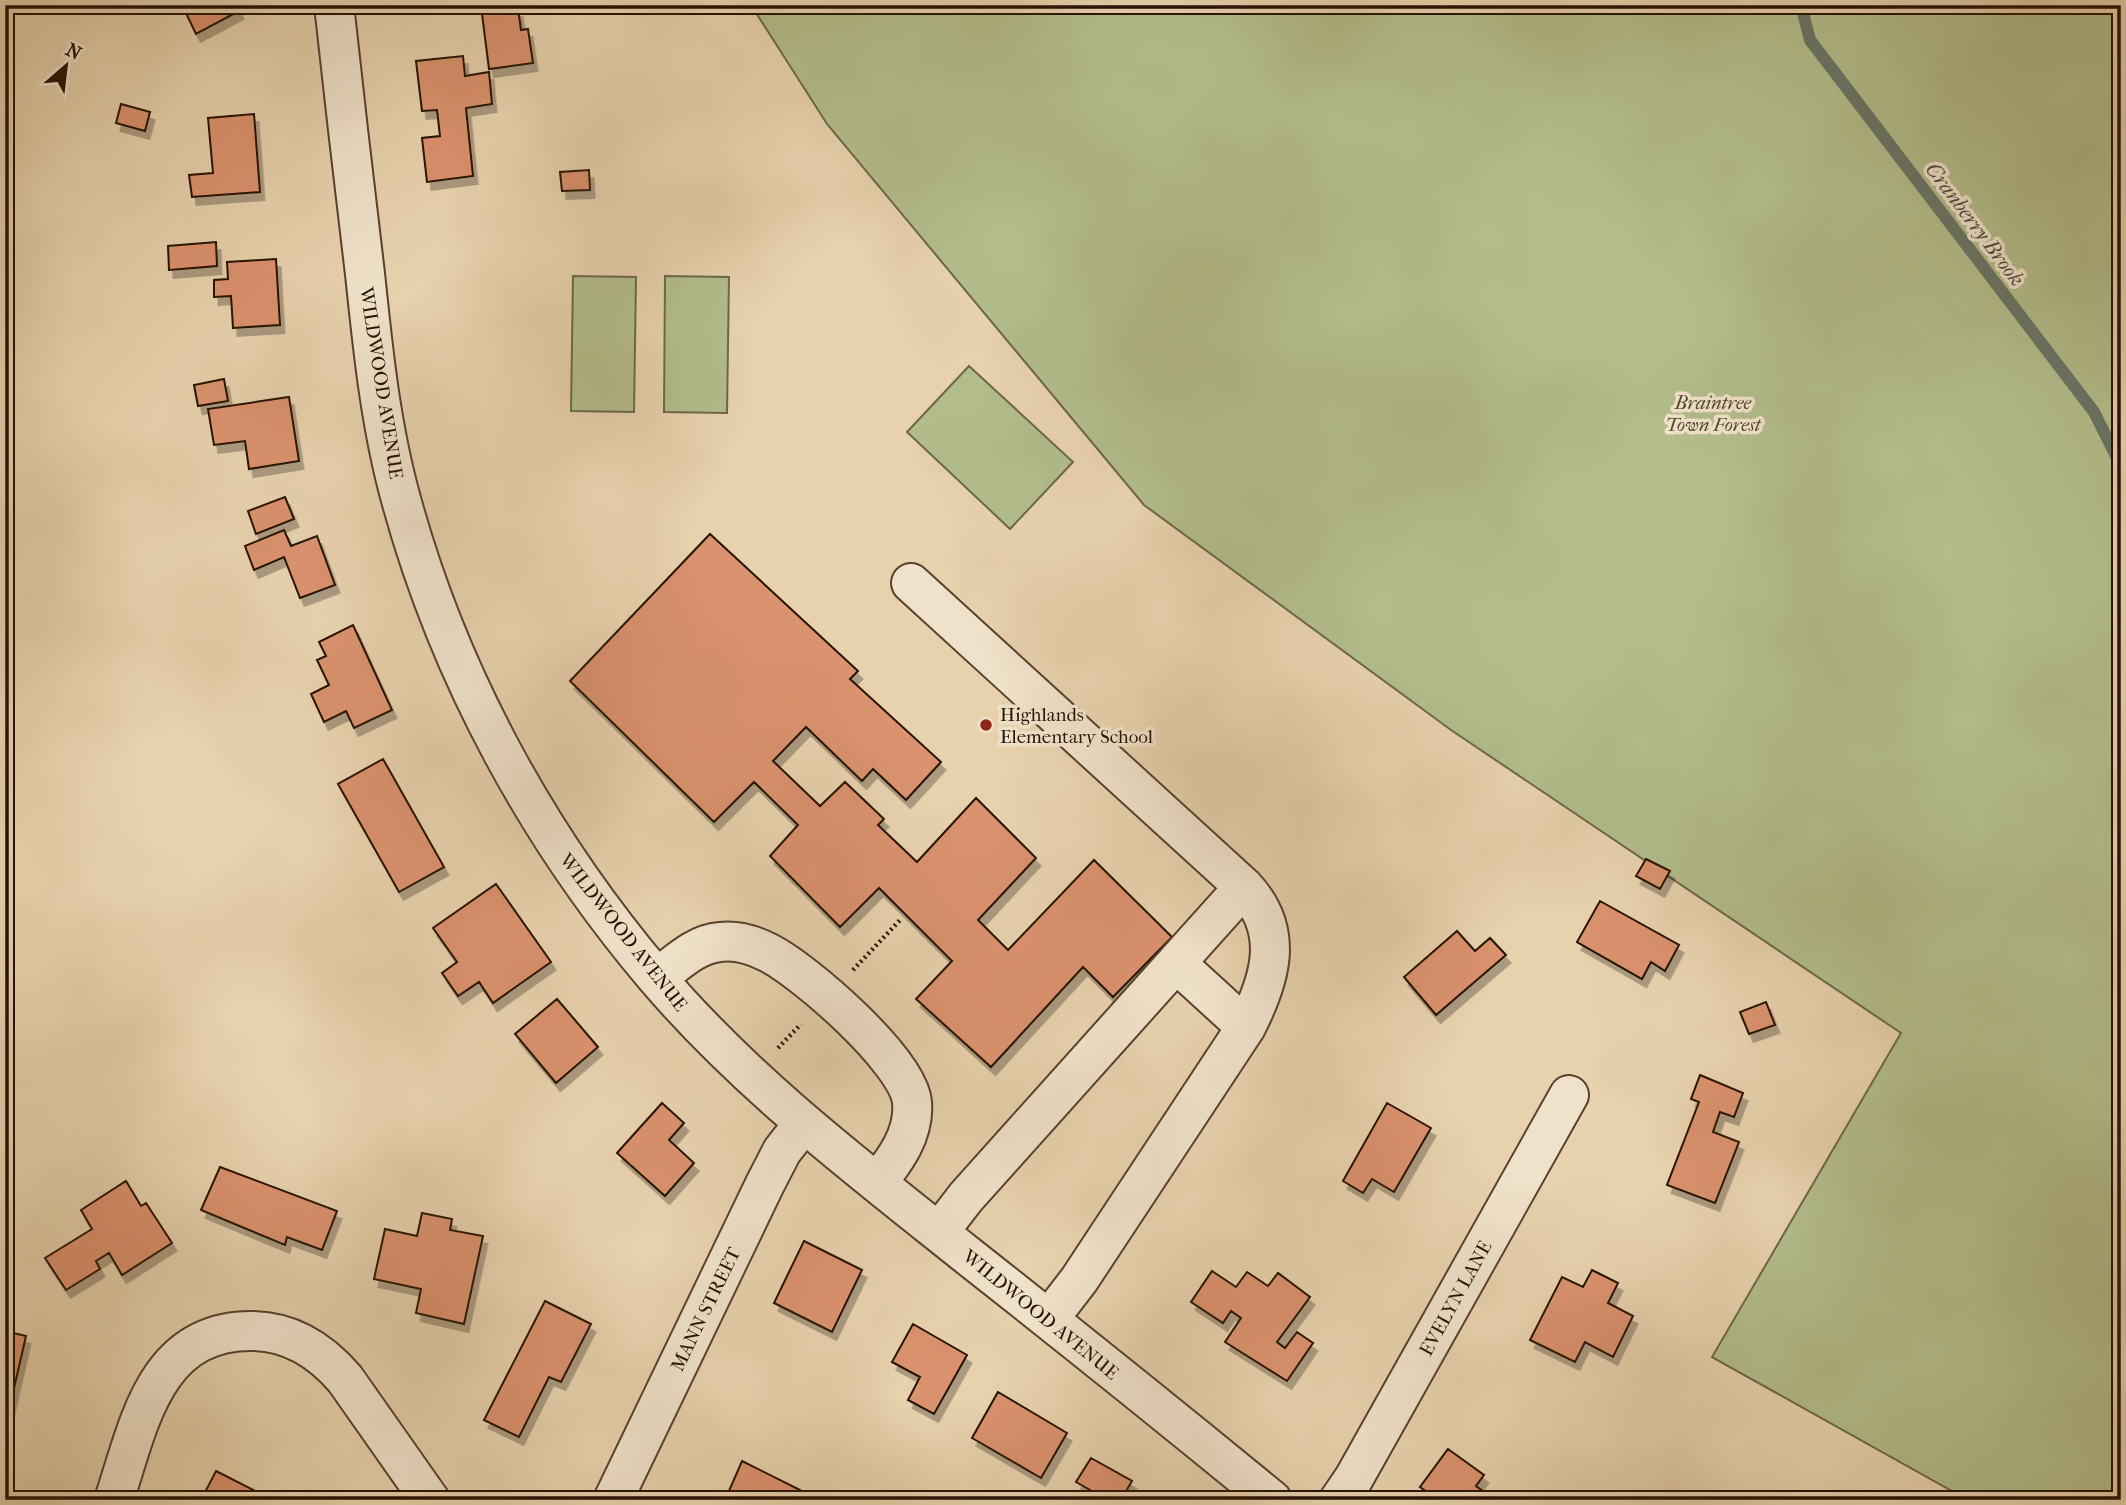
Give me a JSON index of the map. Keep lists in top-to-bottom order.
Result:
{
  "streets": {
    "street": ["WILDWOOD AVENUE", "EVELYN LANE", "MANN STREET"]
  },
  "crossings": [
    ["WILDWOOD AVENUE", "MANN STREET"]
  ],
  "water": ["Cranberry Brook"],
  "parks": ["Braintree Town Forest"],
  "places": ["Highlands Elementary School"],
  "north": "top right"
}
